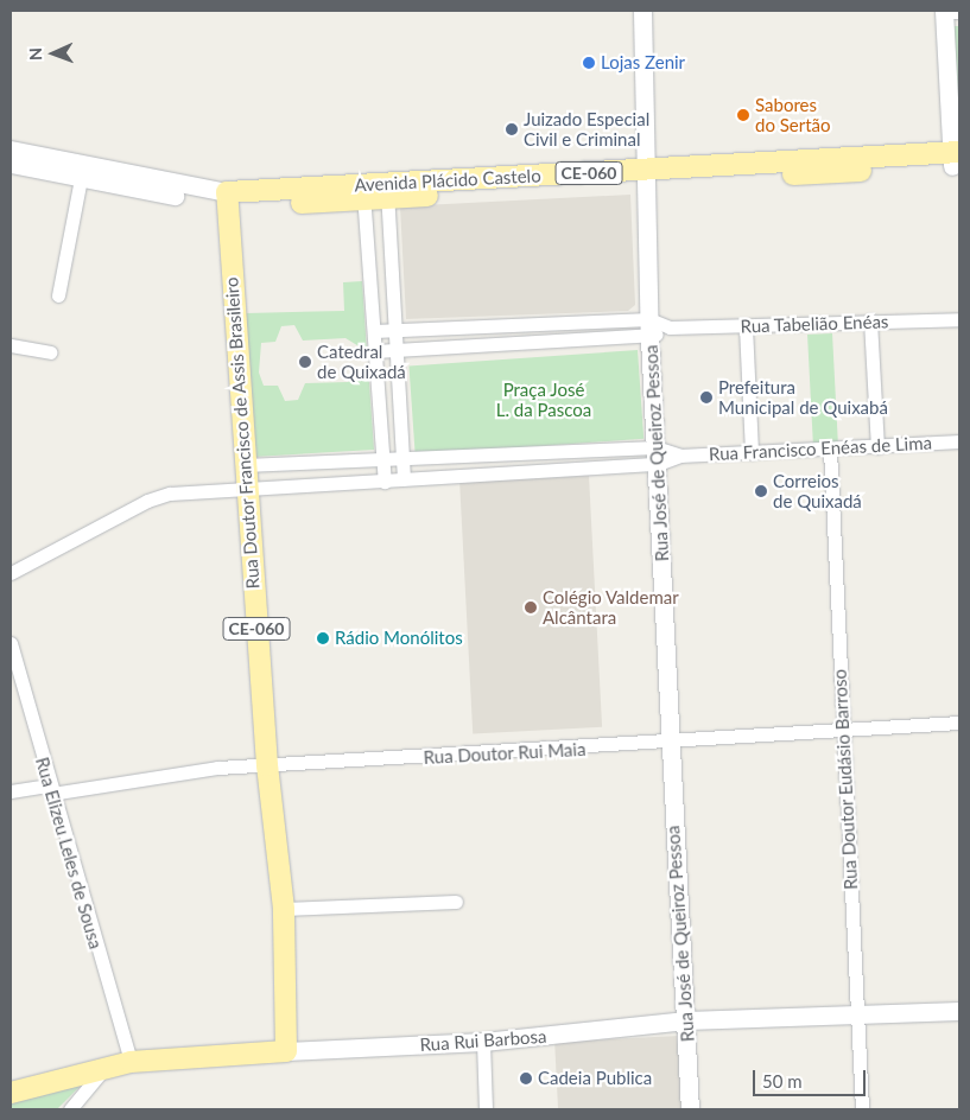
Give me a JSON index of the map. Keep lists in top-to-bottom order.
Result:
{
  "streets": {
    "main road": [
      "CE-060",
      "Avenida Plácido Castelo",
      "Rua Doutor Francisco de Assis Brasileiro",
      "Rua José de Queiroz Pessoa",
      "Rua Rui Barbosa"
    ],
    "street": [
      "Rua Tabelião Enéas",
      "Rua Francisco Enéas de Lima",
      "Rua Doutor Rui Maia",
      "Rua Doutor Eudásio Barroso",
      "Rua Elizeu Leles de Sousa"
    ]
  },
  "crossings": [
    ["Avenida Plácido Castelo", "Rua Doutor Francisco de Assis Brasileiro"],
    ["Avenida Plácido Castelo", "Rua José de Queiroz Pessoa"],
    ["Rua Doutor Francisco de Assis Brasileiro", "Rua Doutor Rui Maia"],
    ["Rua Doutor Francisco de Assis Brasileiro", "Rua Rui Barbosa"],
    ["Rua Francisco Enéas de Lima", "Rua José de Queiroz Pessoa"],
    ["Rua Francisco Enéas de Lima", "Rua Doutor Eudásio Barroso"],
    ["Rua José de Queiroz Pessoa", "Rua Doutor Rui Maia"],
    ["Rua José de Queiroz Pessoa", "Rua Rui Barbosa"],
    ["Rua Doutor Rui Maia", "Rua Doutor Eudásio Barroso"],
    ["Rua Doutor Rui Maia", "Rua Elizeu Leles de Sousa"],
    ["Rua Doutor Eudásio Barroso", "Rua Rui Barbosa"],
    ["Rua Elizeu Leles de Sousa", "Rua Rui Barbosa"]
  ],
  "parks": ["Praça José L. da Pascoa"],
  "places": [
    "Lojas Zenir",
    "Sabores do Sertão",
    "Juizado Especial Civil e Criminal",
    "Catedral de Quixadá",
    "Prefeitura Municipal de Quixabá",
    "Correios de Quixadá",
    "Colégio Valdemar Alcântara",
    "Rádio Monólitos",
    "Cadeia Publica"
  ],
  "scale_bar": "50 m",
  "north": "left"
}
